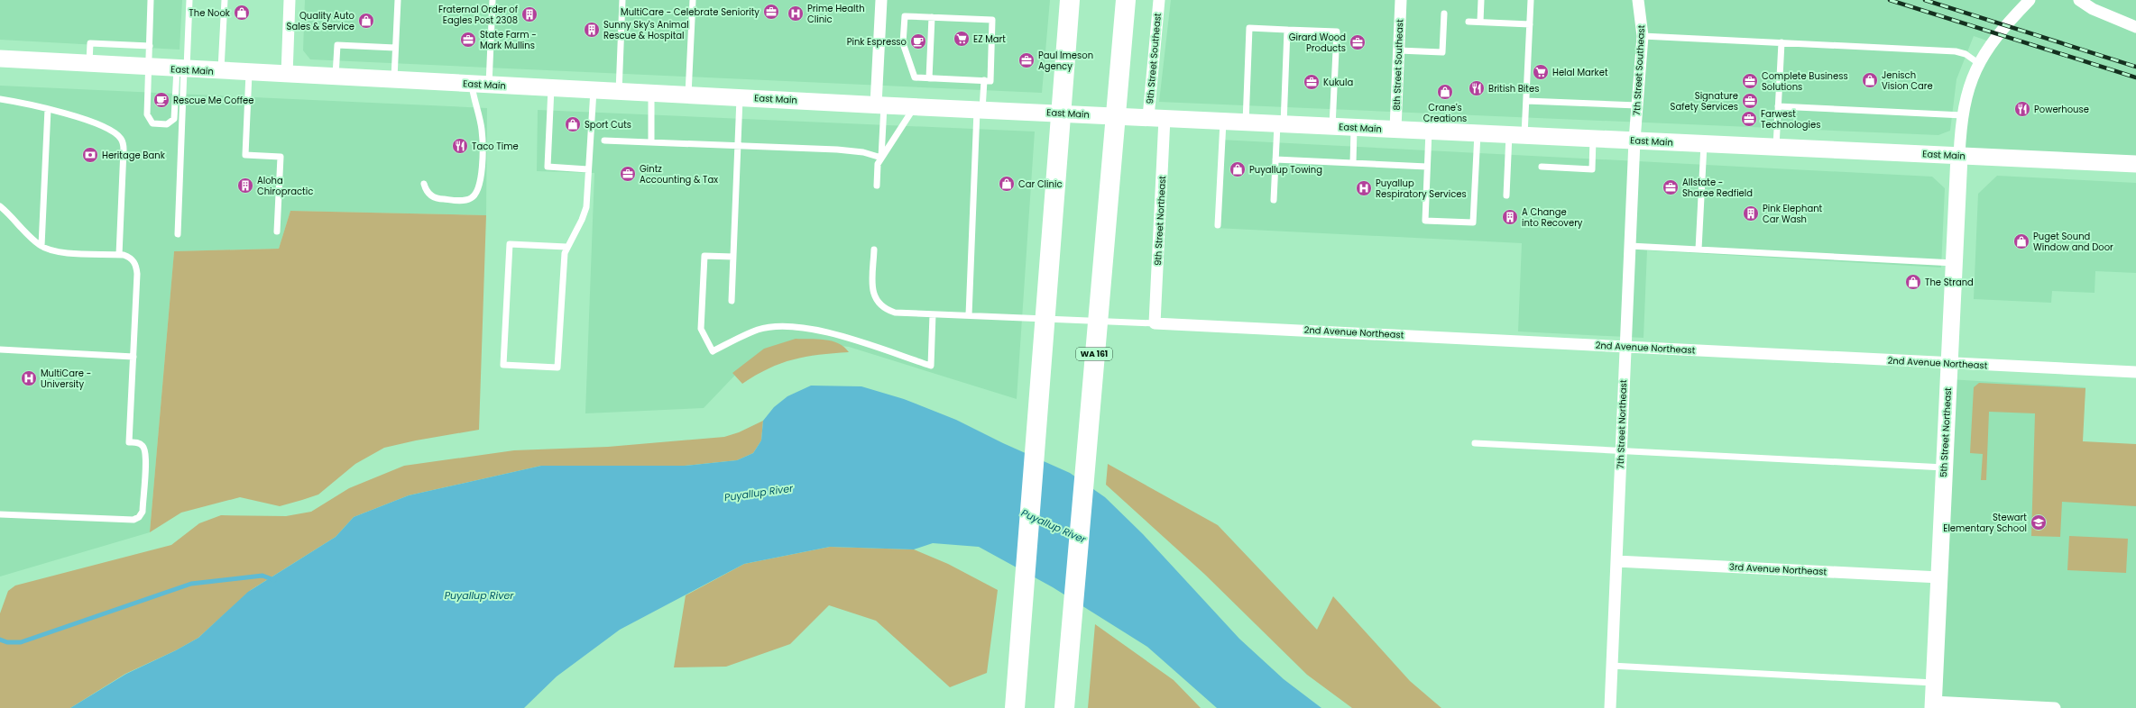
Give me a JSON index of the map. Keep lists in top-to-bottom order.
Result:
{
  "streets": {
    "highway": ["WA 161"],
    "main road": ["East Main", "5th Street Northeast"],
    "street": [
      "9th Street Southeast",
      "8th Street Southeast",
      "7th Street Southeast",
      "9th Street Northeast",
      "2nd Avenue Northeast",
      "7th Street Northeast",
      "3rd Avenue Northeast"
    ]
  },
  "crossings": [
    ["9th Street Southeast", "East Main"],
    ["9th Street Southeast", "9th Street Northeast"],
    ["8th Street Southeast", "East Main"],
    ["East Main", "7th Street Southeast"],
    ["East Main", "9th Street Northeast"],
    ["East Main", "7th Street Northeast"],
    ["East Main", "5th Street Northeast"],
    ["7th Street Southeast", "7th Street Northeast"],
    ["9th Street Northeast", "2nd Avenue Northeast"],
    ["2nd Avenue Northeast", "7th Street Northeast"],
    ["2nd Avenue Northeast", "5th Street Northeast"],
    ["7th Street Northeast", "3rd Avenue Northeast"],
    ["5th Street Northeast", "3rd Avenue Northeast"]
  ],
  "water": ["Puyallup River"],
  "places": {
    "office": [
      "MultiCare - Celebrate Seniority",
      "State Farm - Mark Mullins",
      "Girard Wood Products",
      "Paul Imeson Agency",
      "Complete Business Solutions",
      "Kukula",
      "Signature Safety Services",
      "Farwest Technologies",
      "Gintz Accounting & Tax",
      "Allstate - Sharee Redfield"
    ],
    "shop": [
      "The Nook",
      "Quality Auto Sales & Service",
      "Jenisch Vision Care",
      "Crane's Creations",
      "Sport Cuts",
      "Puyallup Towing",
      "Car Clinic",
      "Puget Sound Window and Door",
      "The Strand"
    ],
    "hospital": ["Prime Health Clinic", "Puyallup Respiratory Services", "MultiCare - University"],
    "building": [
      "Fraternal Order of Eagles Post 2308",
      "Sunny Sky's Animal Rescue & Hospital",
      "Aloha Chiropractic",
      "Pink Elephant Car Wash",
      "A Change into Recovery"
    ],
    "supermarket": ["EZ Mart", "Helal Market"],
    "cafe": ["Pink Espresso", "Rescue Me Coffee"],
    "restaurant": ["British Bites", "Powerhouse", "Taco Time"],
    "bank": ["Heritage Bank"],
    "school or university": ["Stewart Elementary School"]
  }
}
